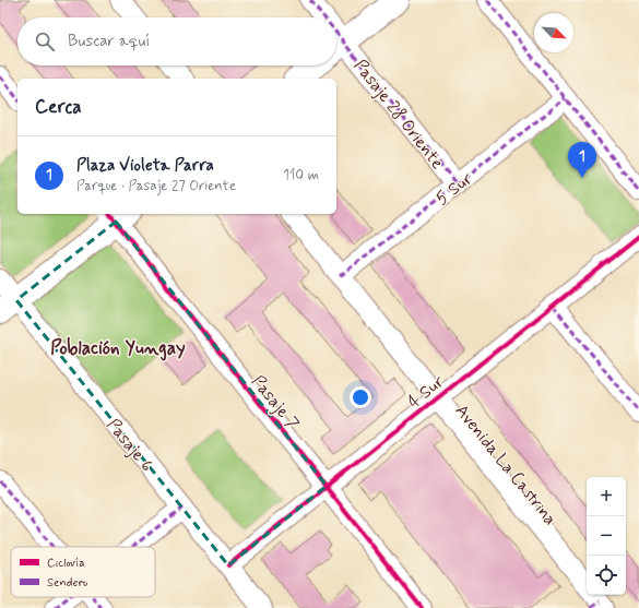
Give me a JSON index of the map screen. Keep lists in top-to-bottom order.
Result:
{
  "streets": {
    "street": [
      "Pasaje 28 Oriente",
      "5 Sur",
      "4 Sur",
      "Pasaje 7",
      "Pasaje 6",
      "Avenida La Castrina"
    ]
  },
  "crossings": [
    ["Pasaje 28 Oriente", "5 Sur"],
    ["5 Sur", "Avenida La Castrina"],
    ["4 Sur", "Pasaje 7"],
    ["4 Sur", "Pasaje 6"],
    ["4 Sur", "Avenida La Castrina"]
  ],
  "districts": ["Población Yungay"],
  "legend": ["Ciclovía", "Sendero"],
  "north": "bottom right",
  "page": {
    "search": "Buscar aquí",
    "heading": "Cerca",
    "list": [
      {
        "mark": "1",
        "name": "Plaza Violeta Parra",
        "note": "Parque · Pasaje 27 Oriente",
        "value": "110 m"
      }
    ],
    "pins": "1",
    "map_buttons": ["+", "−"]
  }
}
